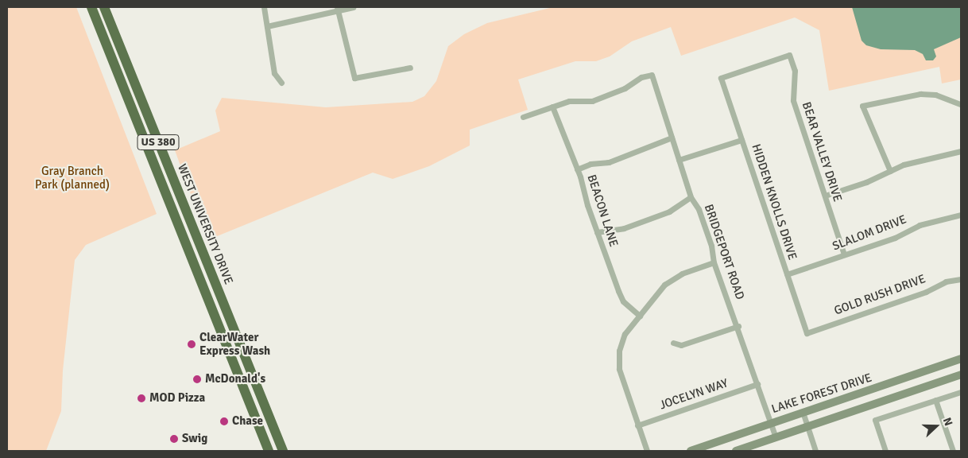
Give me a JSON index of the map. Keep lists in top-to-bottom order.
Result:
{
  "streets": {
    "highway": ["US 380", "WEST UNIVERSITY DRIVE"],
    "main road": ["LAKE FOREST DRIVE"],
    "street": [
      "BEAR VALLEY DRIVE",
      "HIDDEN KNOLLS DRIVE",
      "BEACON LANE",
      "SLALOM DRIVE",
      "BRIDGEPORT ROAD",
      "GOLD RUSH DRIVE",
      "JOCELYN WAY"
    ]
  },
  "crossings": [
    ["BEAR VALLEY DRIVE", "HIDDEN KNOLLS DRIVE"],
    ["BEAR VALLEY DRIVE", "SLALOM DRIVE"],
    ["HIDDEN KNOLLS DRIVE", "SLALOM DRIVE"],
    ["HIDDEN KNOLLS DRIVE", "GOLD RUSH DRIVE"],
    ["BEACON LANE", "BRIDGEPORT ROAD"],
    ["BRIDGEPORT ROAD", "LAKE FOREST DRIVE"],
    ["BRIDGEPORT ROAD", "JOCELYN WAY"]
  ],
  "parks": ["Gray Branch Park (planned)"],
  "places": [
    "ClearWater Express Wash",
    "McDonald's",
    "MOD Pizza",
    "Chase",
    "Swig"
  ],
  "north": "right"
}
